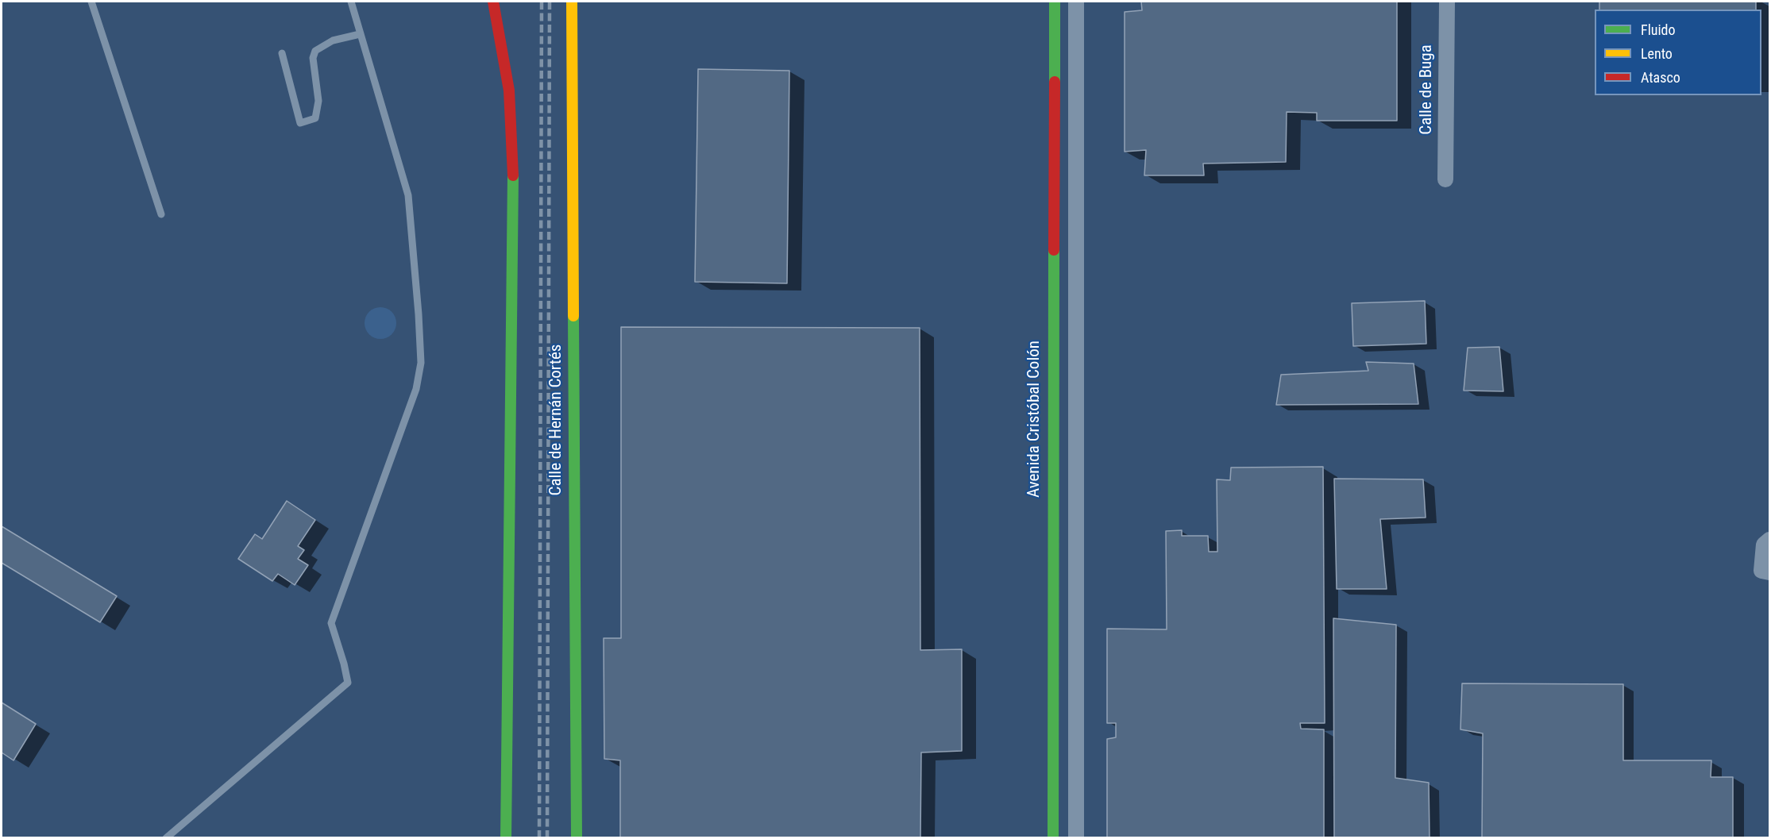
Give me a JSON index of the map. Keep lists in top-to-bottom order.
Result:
{
  "streets": {
    "street": ["Calle de Buga", "Avenida Cristóbal Colón", "Calle de Hernán Cortés"]
  },
  "legend": ["Fluido", "Lento", "Atasco"]
}
